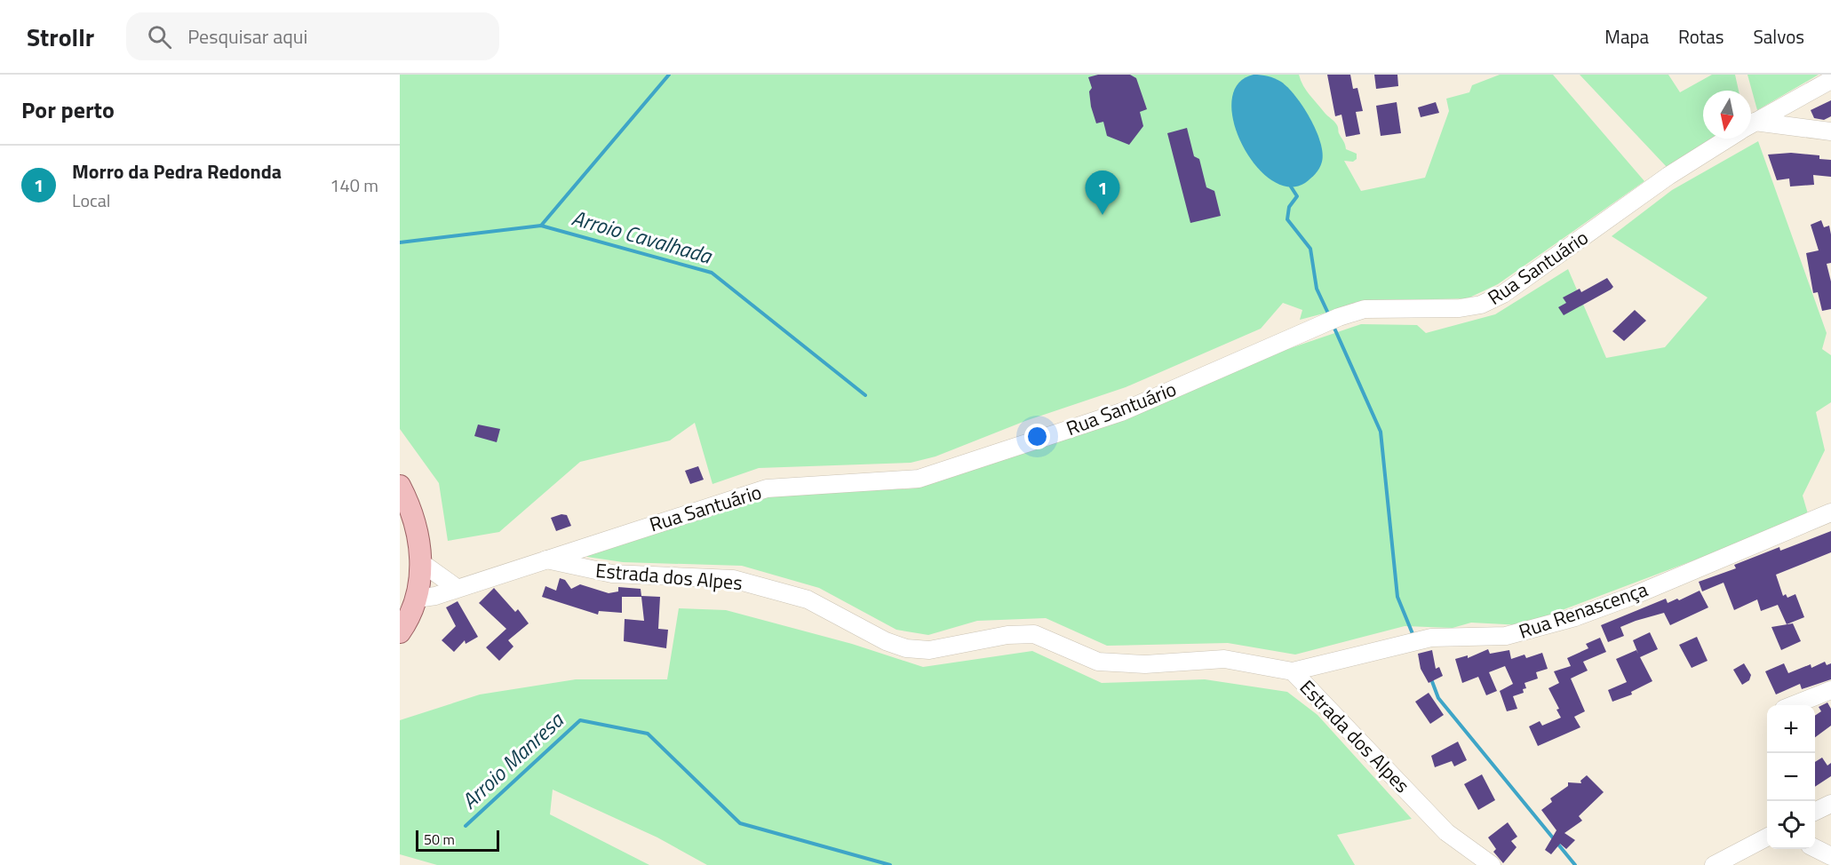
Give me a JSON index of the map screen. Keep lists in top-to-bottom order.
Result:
{
  "streets": {
    "street": ["Rua Santuário", "Estrada dos Alpes", "Rua Renascença"]
  },
  "crossings": [
    ["Rua Santuário", "Estrada dos Alpes"],
    ["Estrada dos Alpes", "Rua Renascença"]
  ],
  "water": ["Arroio Cavalhada", "Arroio Manresa"],
  "scale_bar": "50 m",
  "north": "bottom",
  "page": {
    "header": "Strollr",
    "search": "Pesquisar aqui",
    "nav": ["Mapa", "Rotas", "Salvos"],
    "heading": "Por perto",
    "list": [
      {
        "mark": "1",
        "name": "Morro da Pedra Redonda",
        "note": "Local",
        "value": "140 m"
      }
    ],
    "pins": "1",
    "map_buttons": ["+", "−"],
    "scale": "50 m"
  }
}
